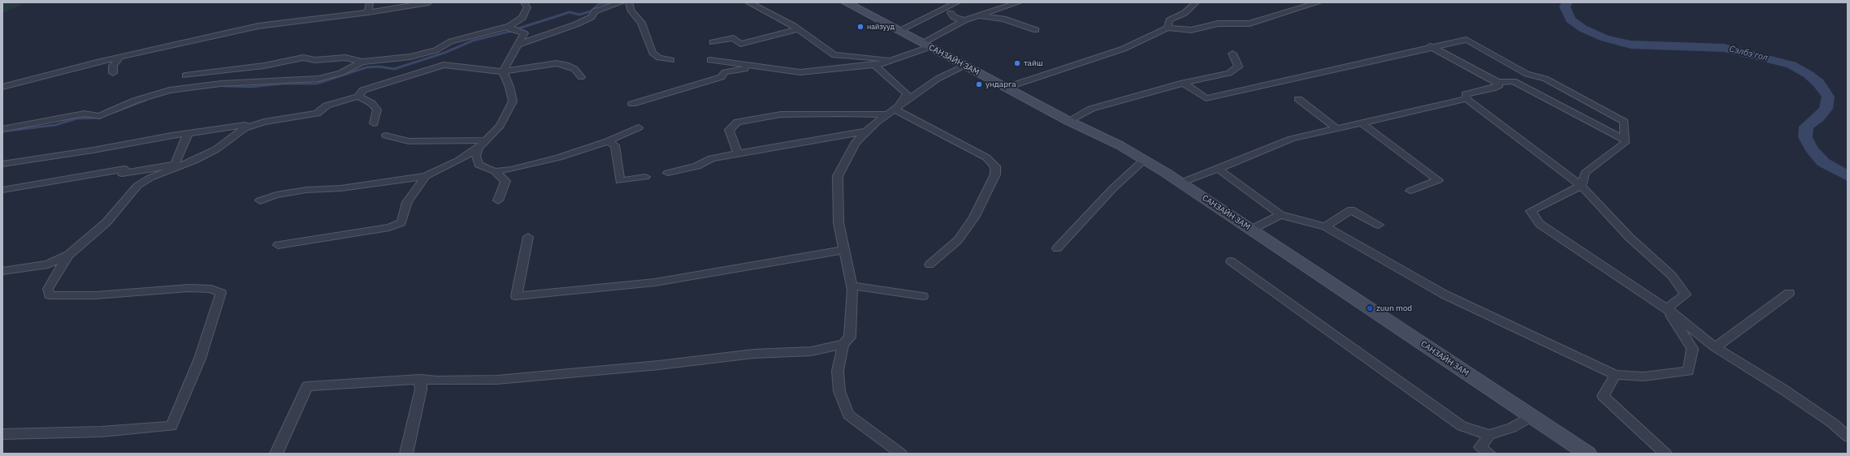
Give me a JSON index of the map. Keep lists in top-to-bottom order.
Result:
{
  "streets": {
    "main road": ["САНЗАЙН ЗАМ"]
  },
  "water": ["Сэлбэ гол"],
  "places": [
    "найзууд",
    "тайш",
    "ундарга",
    "zuun mod"
  ]
}
